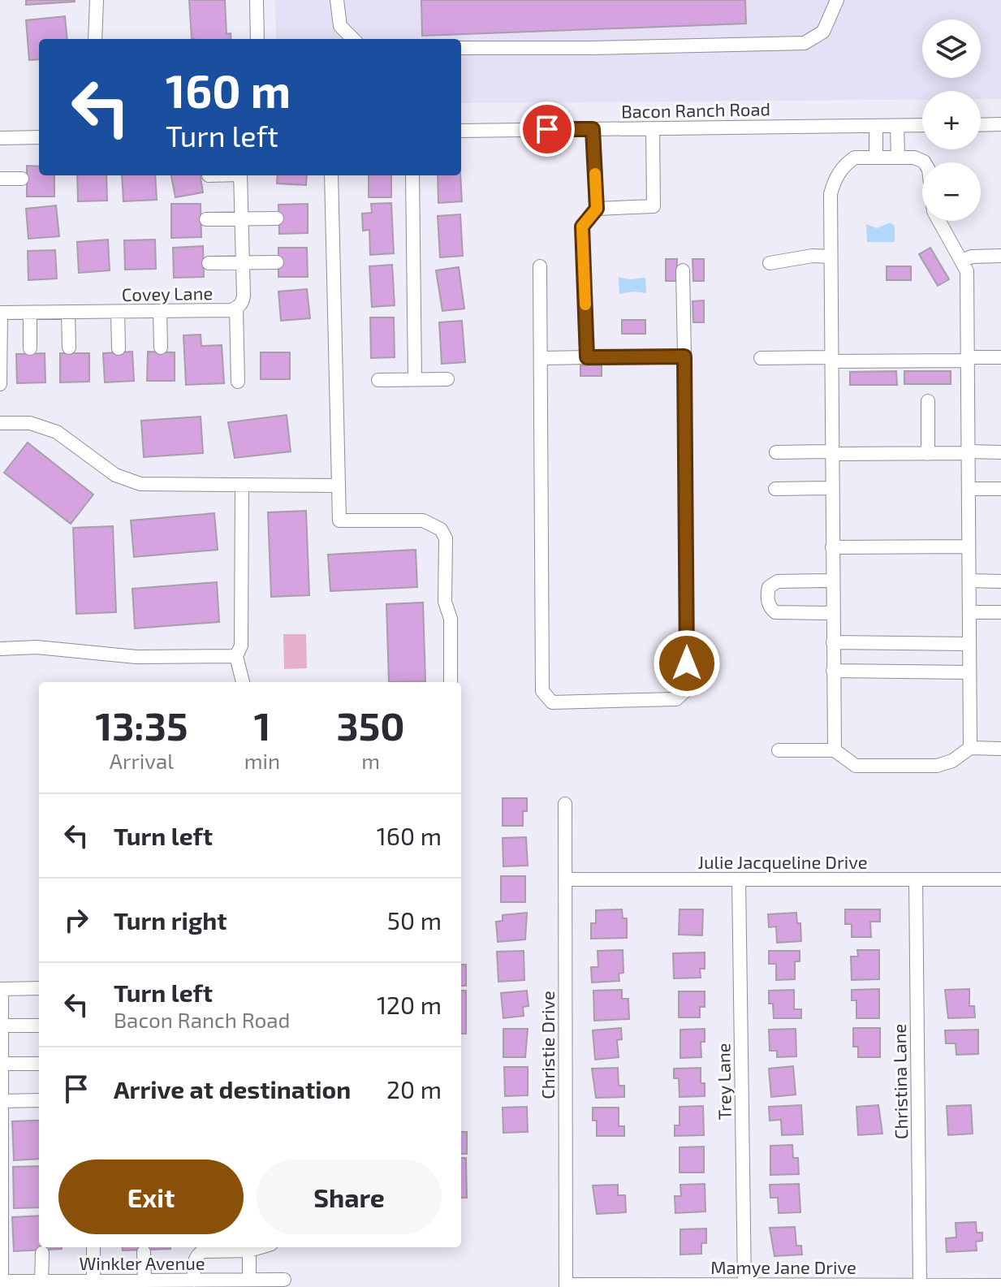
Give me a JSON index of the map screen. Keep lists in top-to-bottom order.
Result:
{
  "streets": {
    "street": [
      "Bacon Ranch Road",
      "Covey Lane",
      "Julie Jacqueline Drive",
      "Christie Drive",
      "Trey Lane",
      "Christina Lane",
      "Winkler Avenue",
      "Mamye Jane Drive"
    ]
  },
  "crossings": [
    ["Julie Jacqueline Drive", "Christie Drive"],
    ["Julie Jacqueline Drive", "Trey Lane"],
    ["Julie Jacqueline Drive", "Christina Lane"],
    ["Christie Drive", "Mamye Jane Drive"],
    ["Trey Lane", "Mamye Jane Drive"],
    ["Christina Lane", "Mamye Jane Drive"]
  ],
  "page": {
    "map_buttons": ["+", "−"],
    "turn": ["160 m", "Turn left"],
    "eta": [
      "13:35",
      "Arrival",
      "1",
      "min",
      "350",
      "m"
    ],
    "list": [
      {
        "name": "Turn left",
        "value": "160 m"
      },
      {
        "name": "Turn right",
        "value": "50 m"
      },
      {
        "name": "Turn left",
        "note": "Bacon Ranch Road",
        "value": "120 m"
      },
      {
        "name": "Arrive at destination",
        "value": "20 m"
      }
    ],
    "buttons": ["Exit", "Share"]
  }
}
